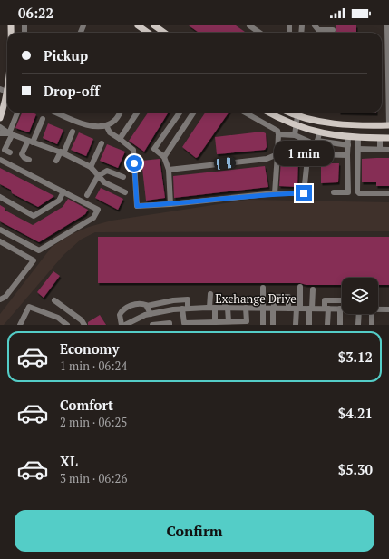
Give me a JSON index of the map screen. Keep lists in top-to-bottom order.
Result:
{
  "streets": {
    "street": ["Exchange Drive"]
  },
  "page": {
    "status": "06:22",
    "banner": ["Pickup", "Drop-off"],
    "bubble": "1 min",
    "list": [
      {
        "name": "Economy",
        "note": "1 min · 06:24",
        "value": "$3.12"
      },
      {
        "name": "Comfort",
        "note": "2 min · 06:25",
        "value": "$4.21"
      },
      {
        "name": "XL",
        "note": "3 min · 06:26",
        "value": "$5.30"
      }
    ],
    "buttons": "Confirm"
  }
}
